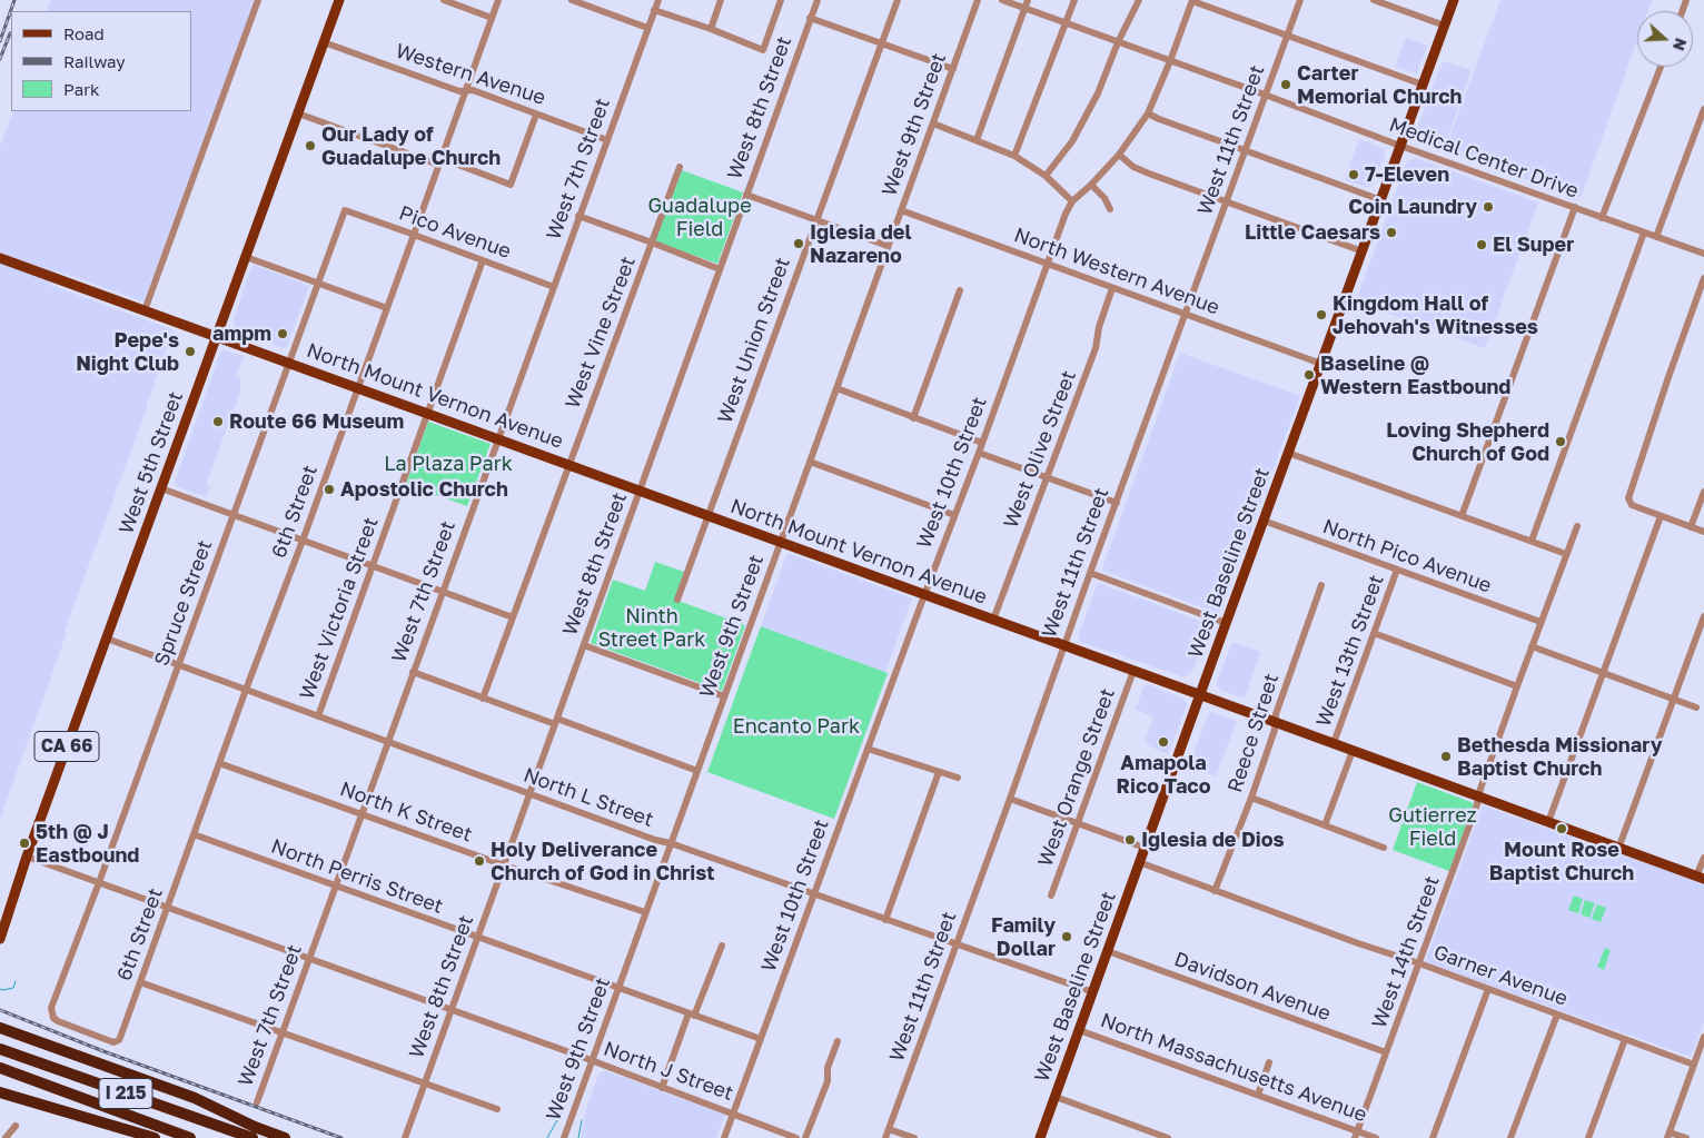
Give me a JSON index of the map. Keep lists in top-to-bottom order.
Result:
{
  "streets": {
    "highway": ["I 215"],
    "main road": [
      "North Mount Vernon Avenue",
      "West 5th Street",
      "West Baseline Street",
      "CA 66"
    ],
    "street": [
      "Western Avenue",
      "West 8th Street",
      "West 9th Street",
      "West 11th Street",
      "Medical Center Drive",
      "West 7th Street",
      "Pico Avenue",
      "North Western Avenue",
      "West Vine Street",
      "West Union Street",
      "West Olive Street",
      "West 10th Street",
      "6th Street",
      "North Pico Avenue",
      "Spruce Street",
      "West Victoria Street",
      "West 13th Street",
      "Reece Street",
      "West Orange Street",
      "North L Street",
      "North K Street",
      "North Perris Street",
      "West 14th Street",
      "Garner Avenue",
      "Davidson Avenue",
      "North Massachusetts Avenue",
      "North J Street"
    ]
  },
  "crossings": [
    ["Western Avenue", "West 7th Street"],
    ["Western Avenue", "West 5th Street"],
    ["Western Avenue", "6th Street"],
    ["West 8th Street", "North Mount Vernon Avenue"],
    ["West 8th Street", "North L Street"],
    ["West 8th Street", "North K Street"],
    ["West 8th Street", "North Perris Street"],
    ["West 8th Street", "North J Street"],
    ["West 9th Street", "North Western Avenue"],
    ["West 9th Street", "North Mount Vernon Avenue"],
    ["West 9th Street", "North L Street"],
    ["West 9th Street", "North K Street"],
    ["West 9th Street", "North Perris Street"],
    ["West 9th Street", "North J Street"],
    ["West 11th Street", "Medical Center Drive"],
    ["West 11th Street", "North Western Avenue"],
    ["West 11th Street", "North Mount Vernon Avenue"],
    ["West 11th Street", "North L Street"],
    ["Medical Center Drive", "West 10th Street"],
    ["Medical Center Drive", "West Baseline Street"],
    ["West 7th Street", "Pico Avenue"],
    ["West 7th Street", "North Mount Vernon Avenue"],
    ["West 7th Street", "North L Street"],
    ["West 7th Street", "North K Street"],
    ["West 7th Street", "North Perris Street"],
    ["West 7th Street", "North J Street"],
    ["Pico Avenue", "6th Street"],
    ["Pico Avenue", "Spruce Street"],
    ["Pico Avenue", "West Victoria Street"],
    ["North Western Avenue", "West Olive Street"],
    ["North Western Avenue", "West 10th Street"],
    ["North Western Avenue", "West Baseline Street"],
    ["West Vine Street", "North Mount Vernon Avenue"],
    ["West Union Street", "North Mount Vernon Avenue"],
    ["North Mount Vernon Avenue", "West Olive Street"],
    ["North Mount Vernon Avenue", "West 5th Street"],
    ["North Mount Vernon Avenue", "West 10th Street"],
    ["North Mount Vernon Avenue", "6th Street"],
    ["North Mount Vernon Avenue", "West Baseline Street"],
    ["North Mount Vernon Avenue", "Spruce Street"],
    ["North Mount Vernon Avenue", "West Victoria Street"],
    ["North Mount Vernon Avenue", "West 13th Street"],
    ["North Mount Vernon Avenue", "Reece Street"],
    ["North Mount Vernon Avenue", "West Orange Street"],
    ["North Mount Vernon Avenue", "West 14th Street"],
    ["West 5th Street", "North L Street"],
    ["West 5th Street", "North J Street"],
    ["West 10th Street", "North L Street"],
    ["West 10th Street", "North Perris Street"],
    ["West 10th Street", "North J Street"],
    ["6th Street", "Spruce Street"],
    ["6th Street", "North L Street"],
    ["6th Street", "North K Street"],
    ["6th Street", "North Perris Street"],
    ["6th Street", "North J Street"],
    ["North Pico Avenue", "West Baseline Street"],
    ["North Pico Avenue", "West 13th Street"],
    ["North Pico Avenue", "West 14th Street"],
    ["West Baseline Street", "North L Street"],
    ["West Baseline Street", "Garner Avenue"],
    ["West Baseline Street", "Davidson Avenue"],
    ["West Baseline Street", "North Massachusetts Avenue"],
    ["Spruce Street", "North L Street"],
    ["Spruce Street", "North J Street"],
    ["West Victoria Street", "North L Street"],
    ["Reece Street", "Garner Avenue"],
    ["West 14th Street", "Garner Avenue"],
    ["West 14th Street", "Davidson Avenue"],
    ["West 14th Street", "North Massachusetts Avenue"]
  ],
  "parks": [
    "Guadalupe Field",
    "La Plaza Park",
    "Ninth Street Park",
    "Encanto Park",
    "Gutierrez Field"
  ],
  "places": [
    "Carter Memorial Church",
    "Our Lady of Guadalupe Church",
    "7-Eleven",
    "Coin Laundry",
    "Little Caesars",
    "Iglesia del Nazareno",
    "El Super",
    "Kingdom Hall of Jehovah's Witnesses",
    "ampm",
    "Pepe's Night Club",
    "Baseline @ Western Eastbound",
    "Route 66 Museum",
    "Loving Shepherd Church of God",
    "Apostolic Church",
    "Amapola Rico Taco",
    "Bethesda Missionary Baptist Church",
    "Mount Rose Baptist Church",
    "Iglesia de Dios",
    "5th @ J Eastbound",
    "Holy Deliverance Church of God in Christ",
    "Family Dollar"
  ],
  "legend": ["Road", "Railway", "Park"],
  "north": "right"
}
